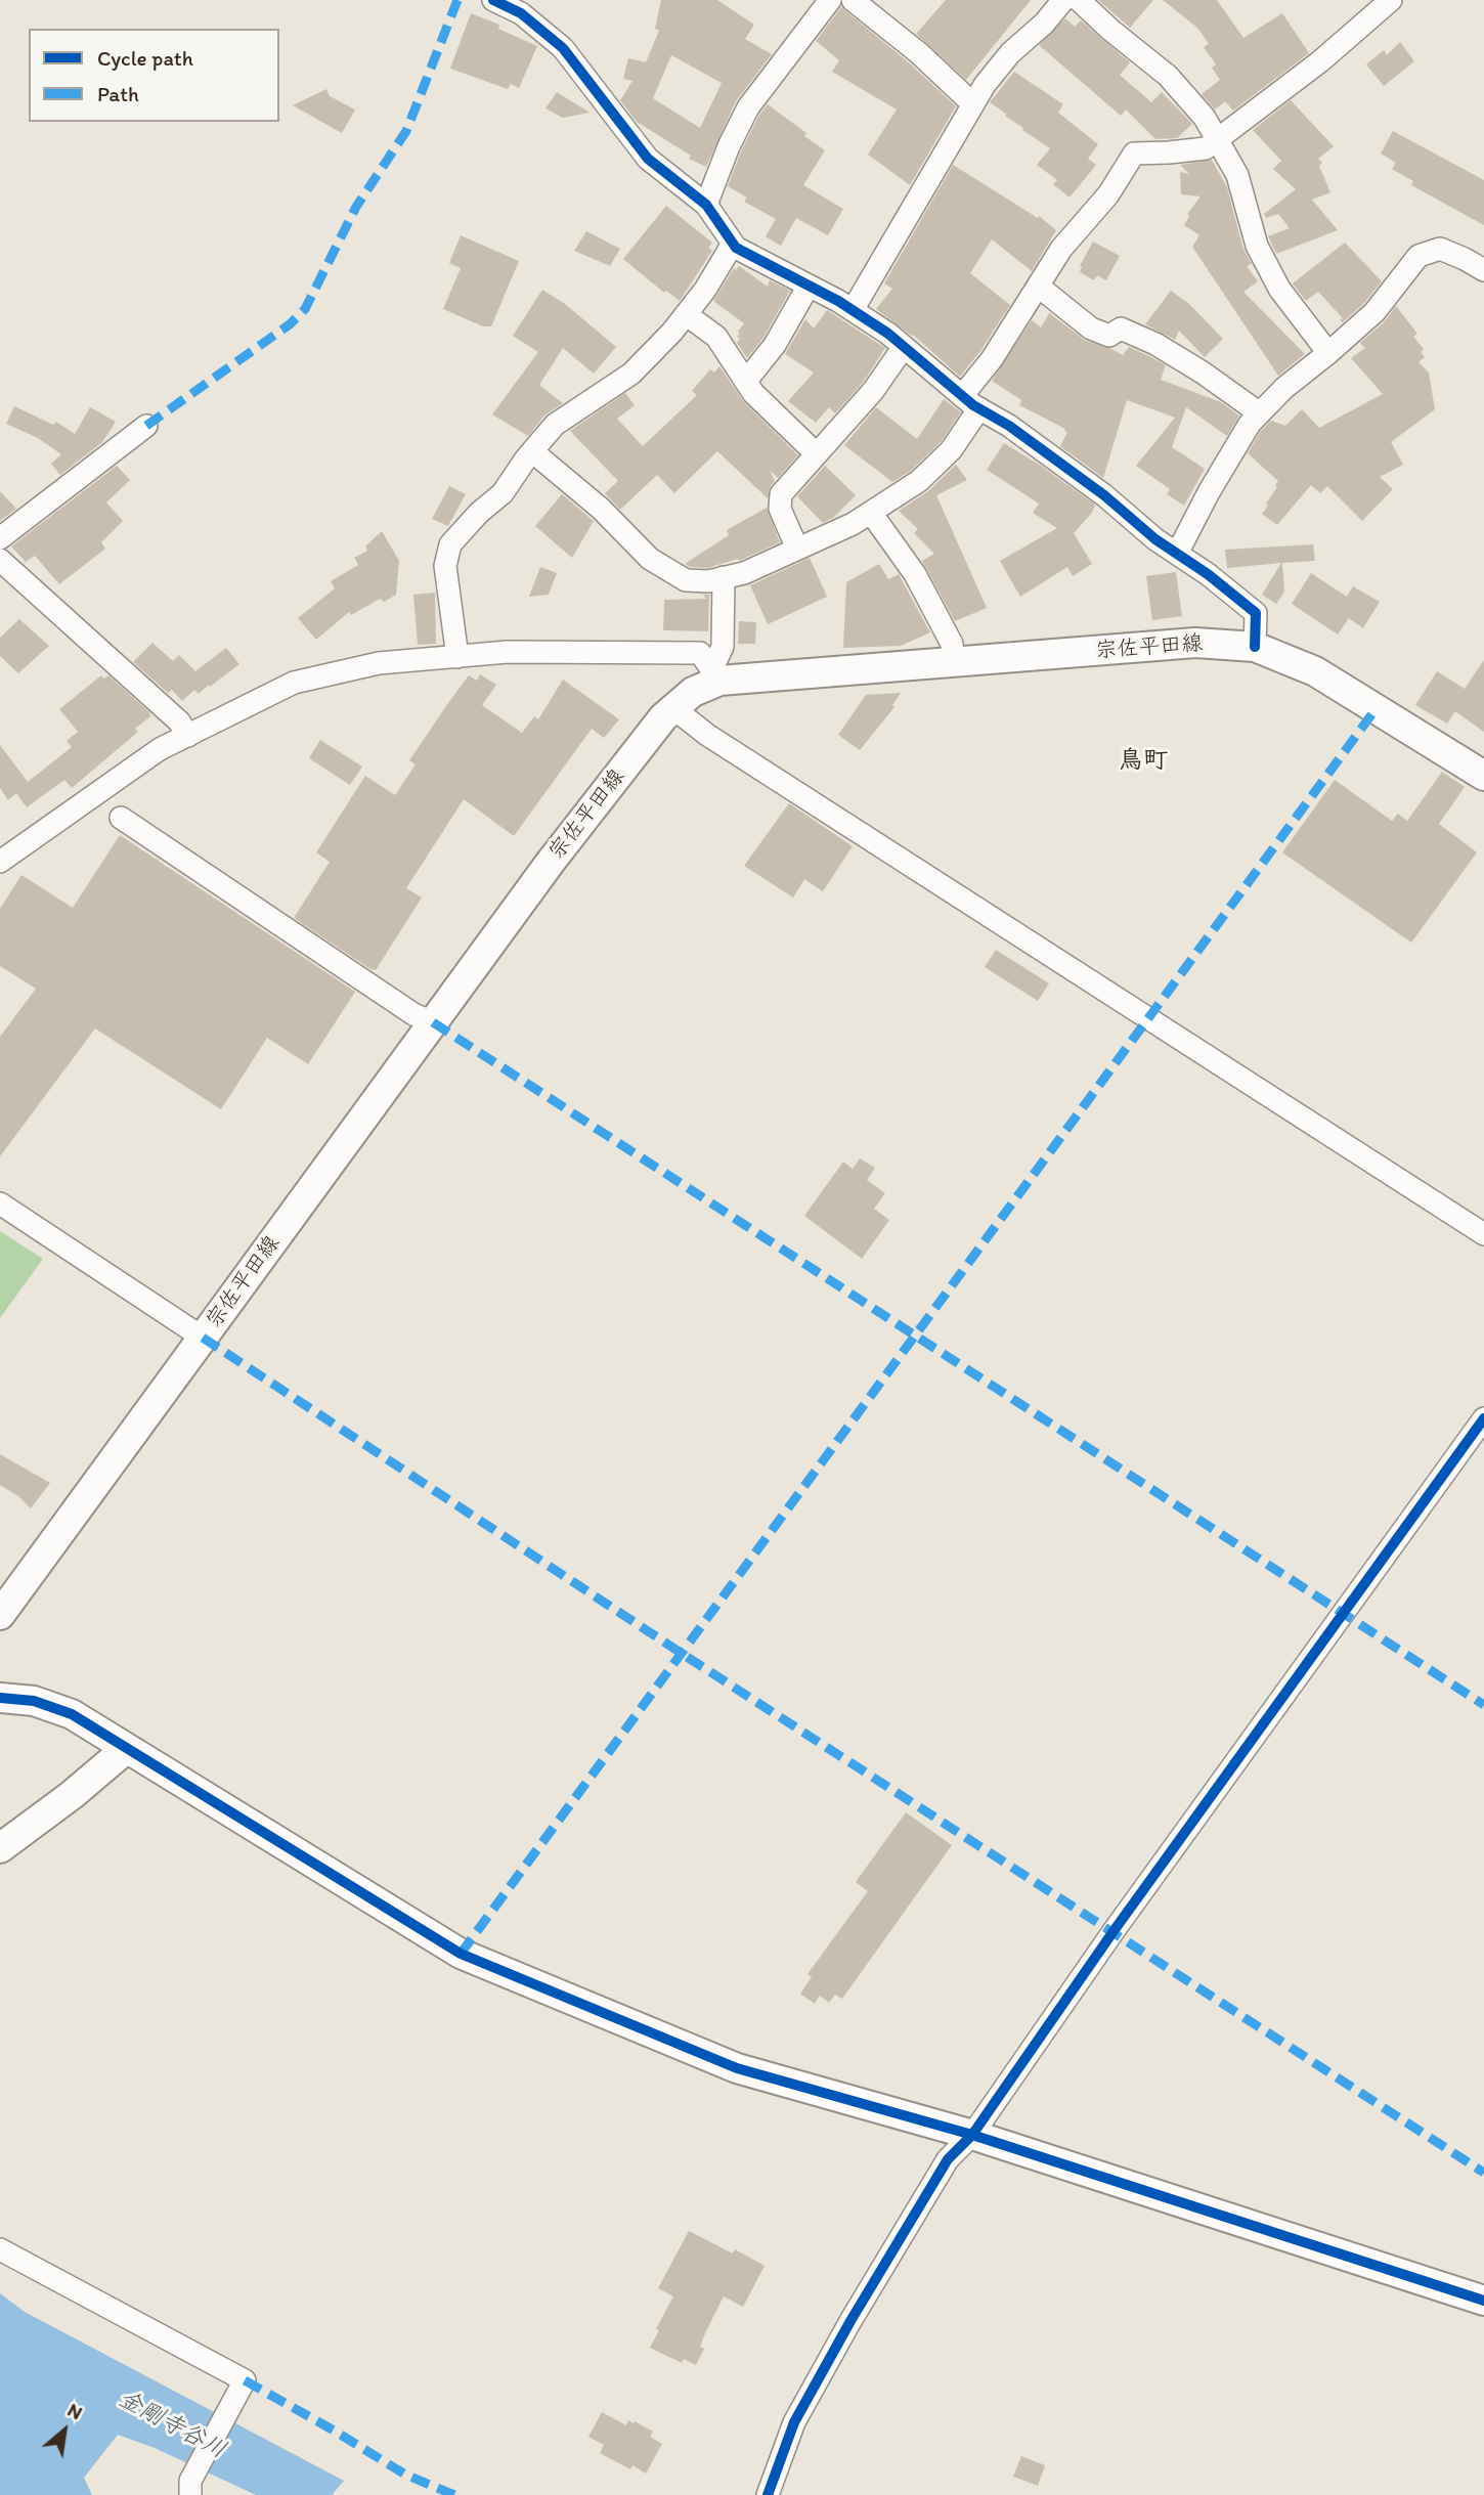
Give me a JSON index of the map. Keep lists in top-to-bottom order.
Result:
{
  "streets": {
    "main road": ["宗佐平田線"]
  },
  "districts": ["鳥町"],
  "water": ["金剛寺谷川"],
  "legend": ["Cycle path", "Path"],
  "north": "top right"
}
